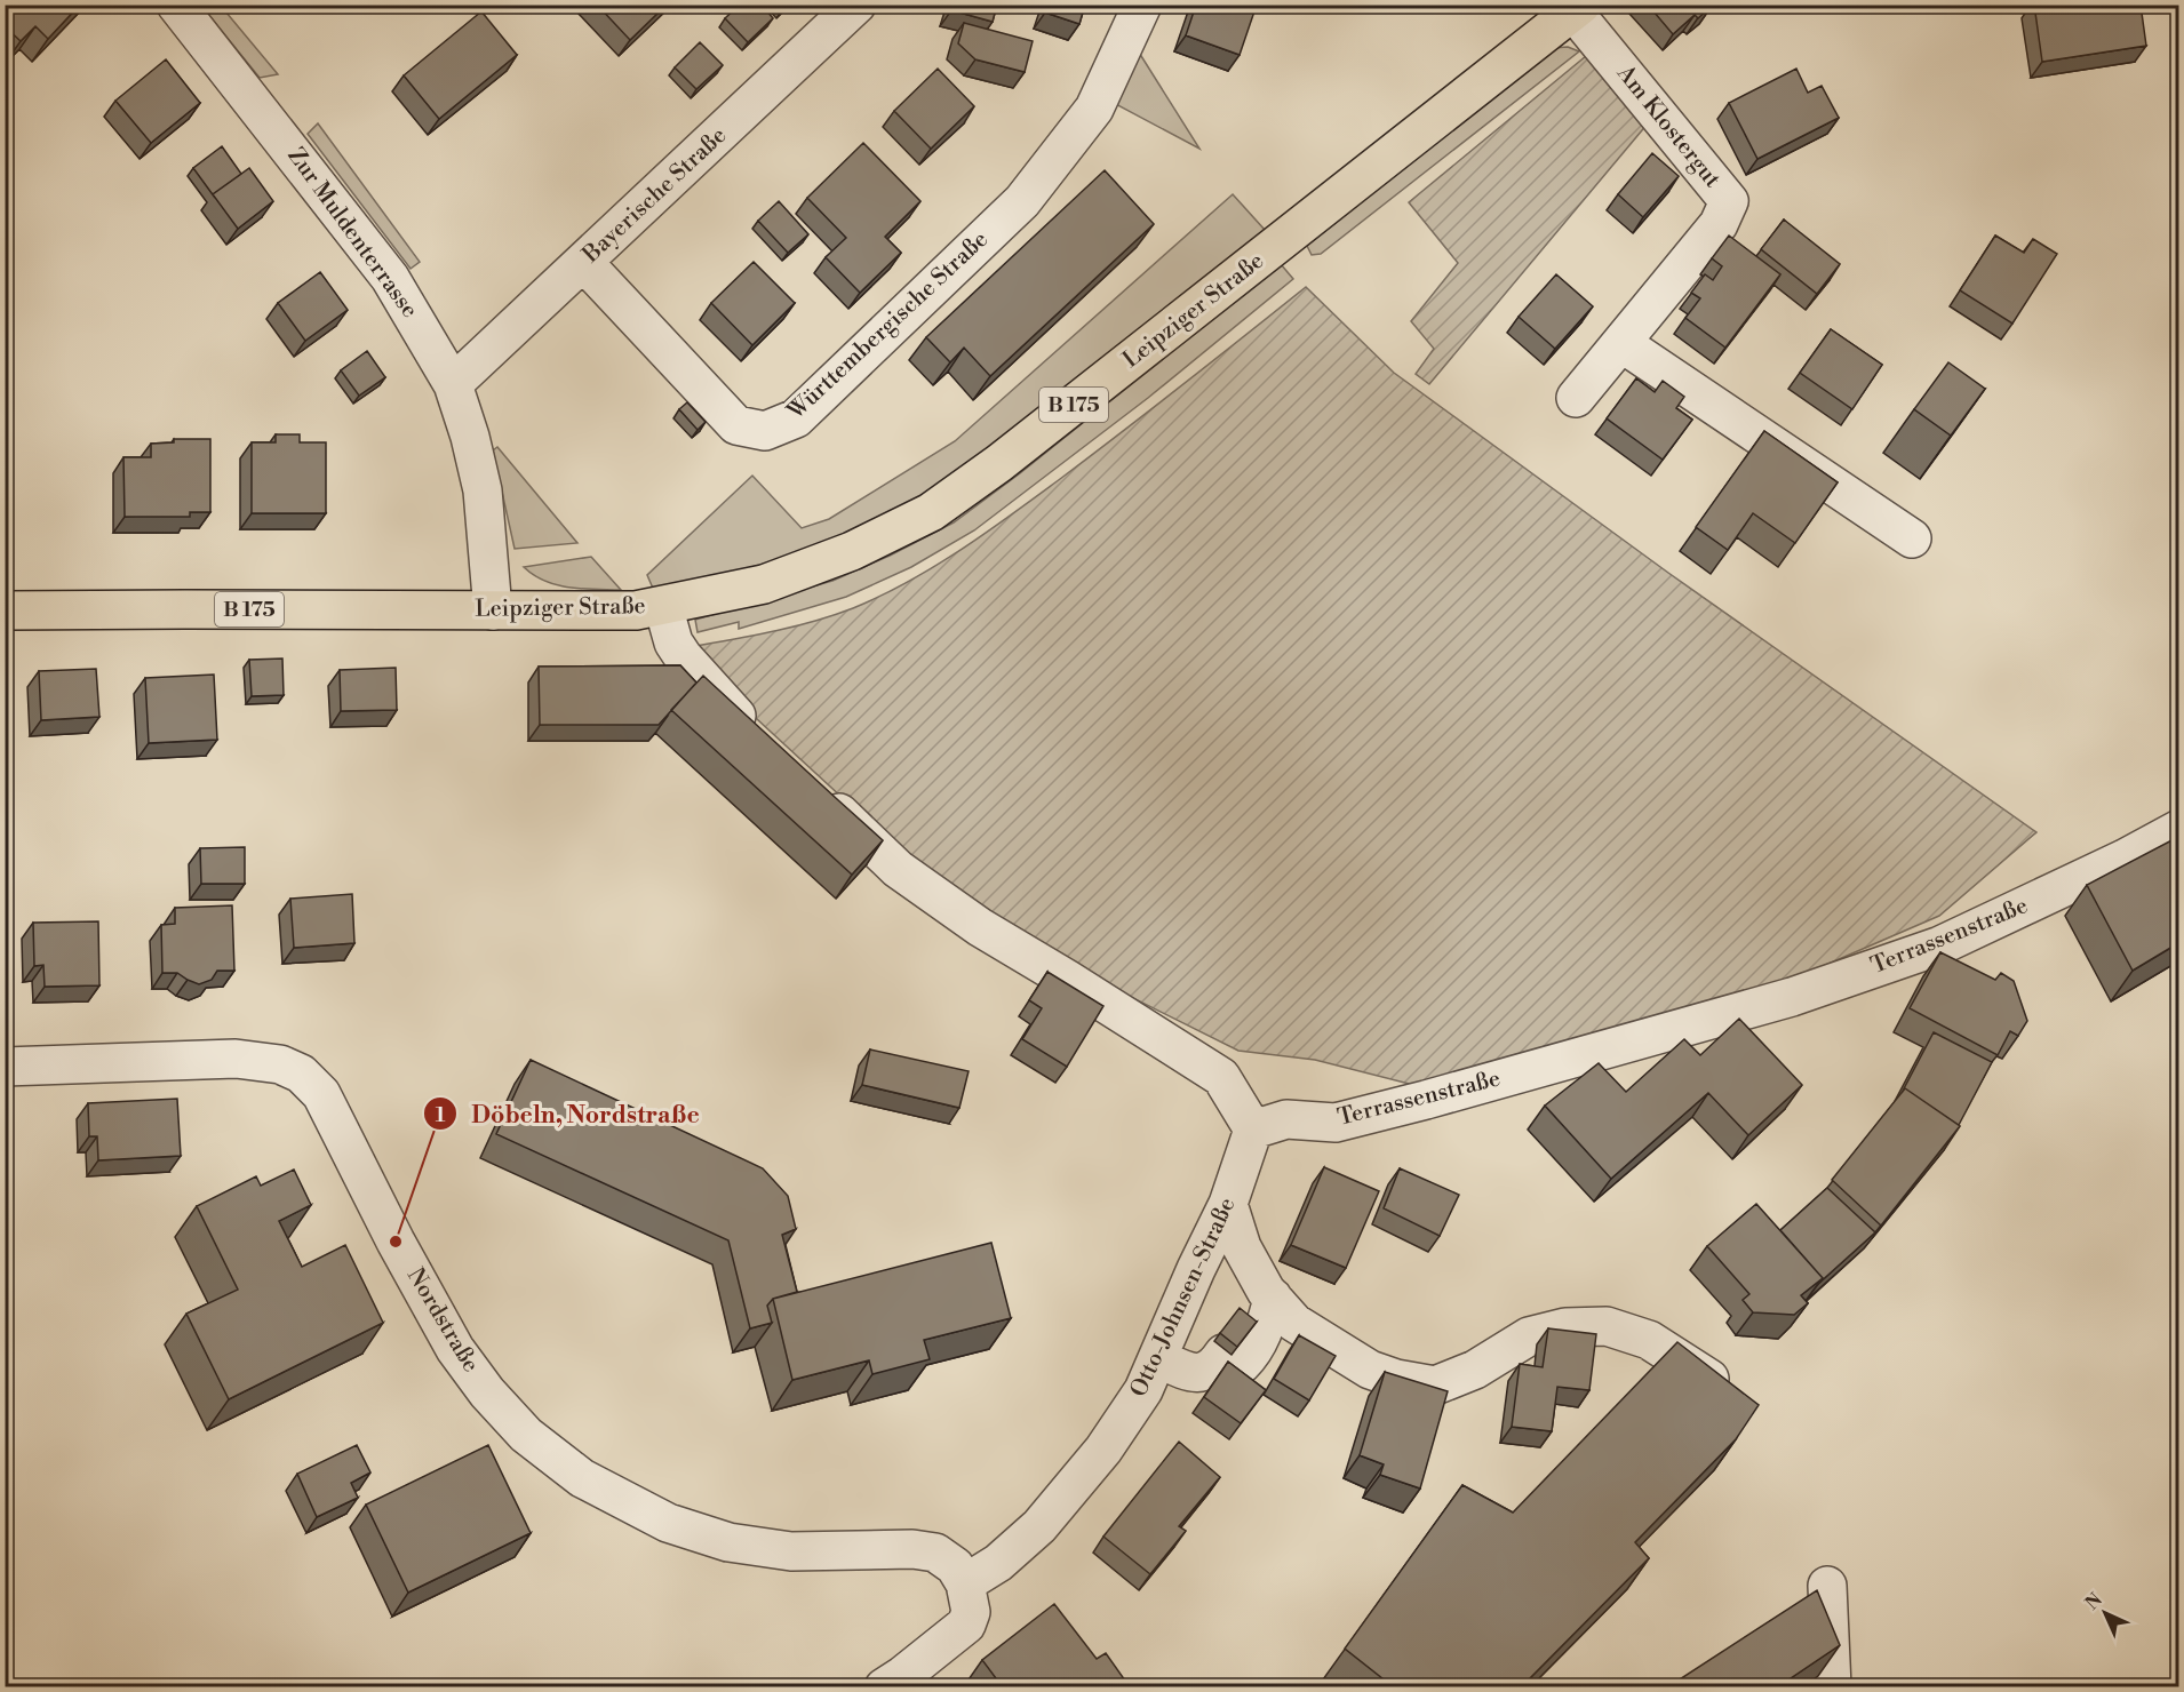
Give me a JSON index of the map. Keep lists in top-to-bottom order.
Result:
{
  "streets": {
    "main road": ["Leipziger Straße", "B 175"],
    "street": [
      "Am Klostergut",
      "Bayerische Straße",
      "Zur Muldenterrasse",
      "Württembergische Straße",
      "Terrassenstraße",
      "Otto-Johnsen-Straße",
      "Nordstraße"
    ]
  },
  "crossings": [
    ["Am Klostergut", "Leipziger Straße"],
    ["Bayerische Straße", "Zur Muldenterrasse"],
    ["Bayerische Straße", "Württembergische Straße"],
    ["Zur Muldenterrasse", "Leipziger Straße"],
    ["Terrassenstraße", "Otto-Johnsen-Straße"],
    ["Otto-Johnsen-Straße", "Nordstraße"]
  ],
  "places": ["Döbeln, Nordstraße"],
  "north": "top left"
}
